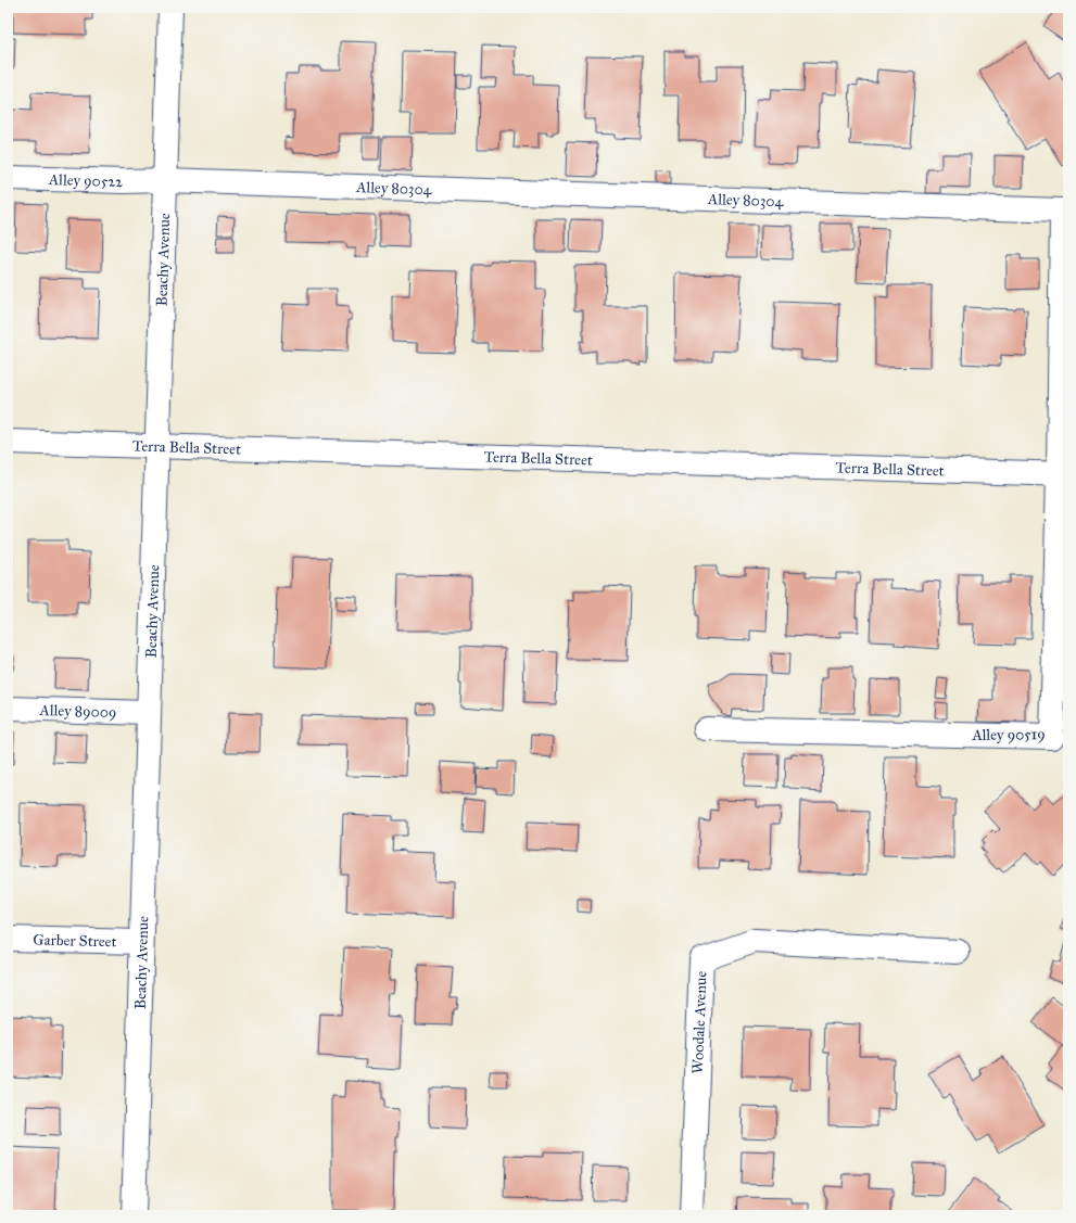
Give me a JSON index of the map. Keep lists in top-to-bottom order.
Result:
{
  "streets": {
    "street": [
      "Alley 90522",
      "Alley 80304",
      "Beachy Avenue",
      "Terra Bella Street",
      "Alley 89009",
      "Alley 90519",
      "Garber Street",
      "Woodale Avenue"
    ]
  },
  "crossings": [
    ["Alley 90522", "Alley 80304"],
    ["Alley 90522", "Beachy Avenue"],
    ["Alley 80304", "Beachy Avenue"],
    ["Alley 80304", "Terra Bella Street"],
    ["Alley 80304", "Alley 90519"],
    ["Beachy Avenue", "Terra Bella Street"],
    ["Beachy Avenue", "Alley 89009"],
    ["Beachy Avenue", "Garber Street"],
    ["Terra Bella Street", "Alley 90519"]
  ]
}
